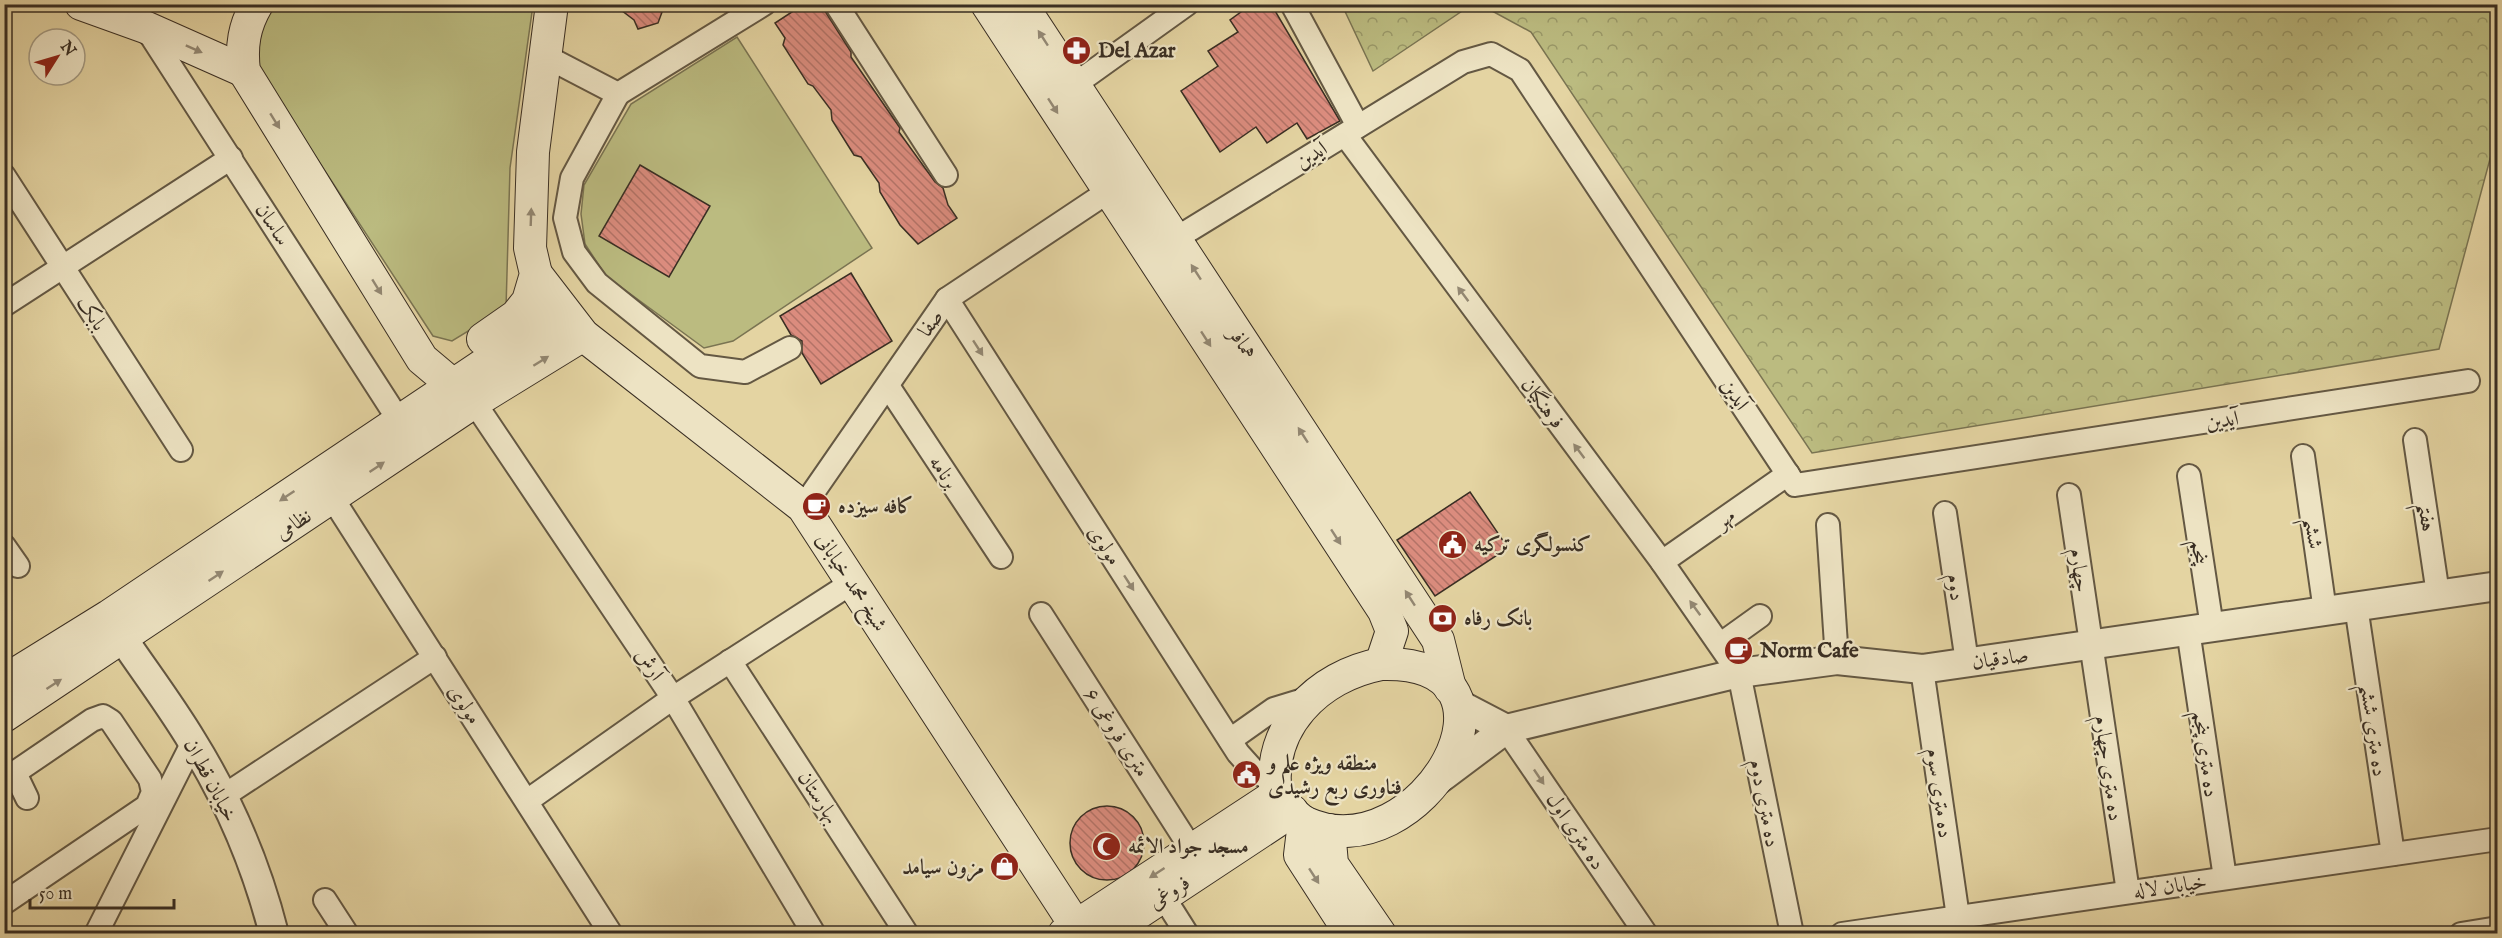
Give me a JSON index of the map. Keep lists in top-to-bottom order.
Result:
{
  "streets": {
    "main road": [
      "همافر",
      "نظامی",
      "شیخ محمد خیابانی",
      "فروغى"
    ],
    "street": [
      "آیدین",
      "ساسان",
      "بابک",
      "صفا",
      "فرهنگیان",
      "برنامه",
      "هفتم",
      "مهر",
      "ششم",
      "مولوی",
      "پنجم",
      "چهارم",
      "دوم",
      "صادقیان",
      "آرش",
      "ده متری ششم",
      "۶ متری فروغی",
      "ده متری پنجم",
      "ده متری چهارم",
      "خیابان قطران",
      "ده متری سوم",
      "بهارستان",
      "ده متری دوم",
      "ده متری اول",
      "خیابان لاله"
    ]
  },
  "crossings": [
    ["آیدین", "همافر"],
    ["آیدین", "فرهنگیان"],
    ["آیدین", "مهر"],
    ["ساسان", "نظامی"],
    ["صفا", "همافر"],
    ["صفا", "برنامه"],
    ["صفا", "مولوی"],
    ["صفا", "شیخ محمد خیابانی"],
    ["همافر", "مولوی"],
    ["همافر", "فروغى"],
    ["فرهنگیان", "مهر"],
    ["فرهنگیان", "صادقیان"],
    ["فرهنگیان", "ده متری دوم"],
    ["هفتم", "صادقیان"],
    ["نظامی", "مولوی"],
    ["نظامی", "شیخ محمد خیابانی"],
    ["نظامی", "آرش"],
    ["نظامی", "خیابان قطران"],
    ["ششم", "صادقیان"],
    ["مولوی", "فروغى"],
    ["پنجم", "صادقیان"],
    ["پنجم", "ده متری پنجم"],
    ["چهارم", "صادقیان"],
    ["چهارم", "ده متری چهارم"],
    ["شیخ محمد خیابانی", "فروغى"],
    ["دوم", "صادقیان"],
    ["صادقیان", "ده متری ششم"],
    ["صادقیان", "ده متری پنجم"],
    ["صادقیان", "ده متری چهارم"],
    ["صادقیان", "ده متری سوم"],
    ["صادقیان", "ده متری دوم"],
    ["صادقیان", "ده متری اول"],
    ["ده متری ششم", "خیابان لاله"],
    ["۶ متری فروغی", "فروغى"],
    ["ده متری پنجم", "خیابان لاله"],
    ["ده متری چهارم", "خیابان لاله"],
    ["ده متری سوم", "خیابان لاله"]
  ],
  "one_way": ["فرهنگیان", "مولوی", "ده متری اول"],
  "places": {
    "pharmacy": ["Del Azar"],
    "cafe": ["کافه سیزده", "Norm Cafe"],
    "public building": ["کنسولگری ترکیه", "منطقه ویژه علم و فناوری ربع رشیدی"],
    "bank": ["بانک رفاه"],
    "mosque": ["مسجد جواد الائمه"],
    "shop": ["مزون سیامد"]
  },
  "scale_bar": "50 m",
  "north": "top right"
}
